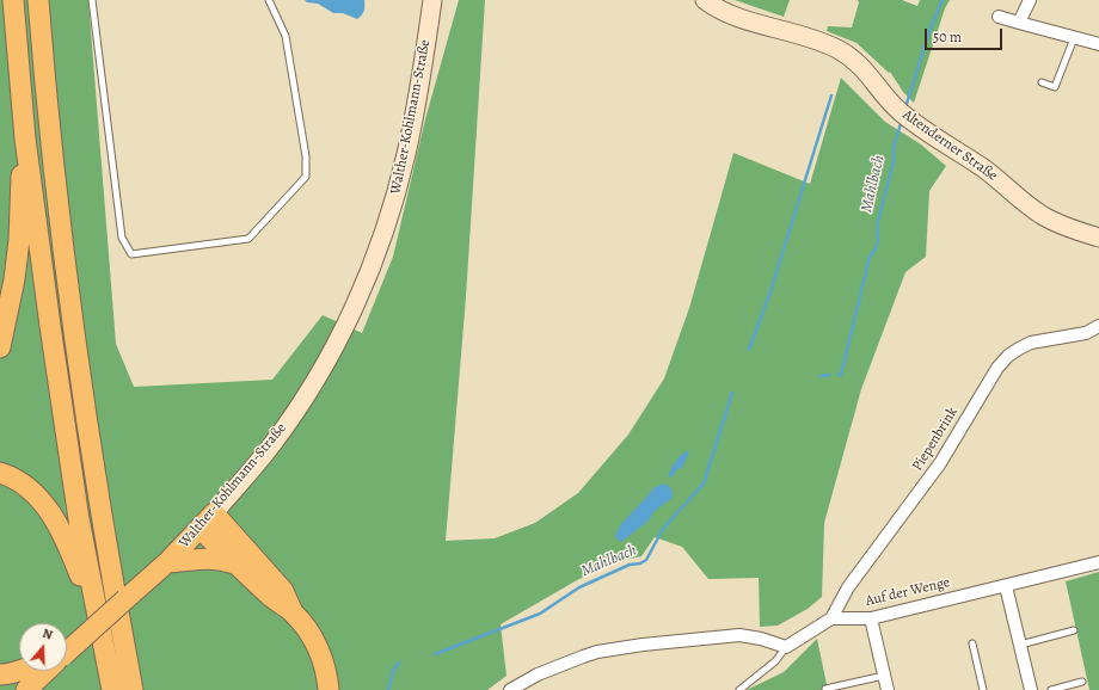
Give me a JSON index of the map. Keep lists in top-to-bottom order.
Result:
{
  "streets": {
    "main road": ["Walther-Kohlmann-Straße", "Altenderner Straße"],
    "street": ["Piepenbrink", "Auf der Wenge"]
  },
  "crossings": [
    ["Piepenbrink", "Auf der Wenge"]
  ],
  "water": ["Mahlbach"],
  "scale_bar": "50 m",
  "north": "top"
}
